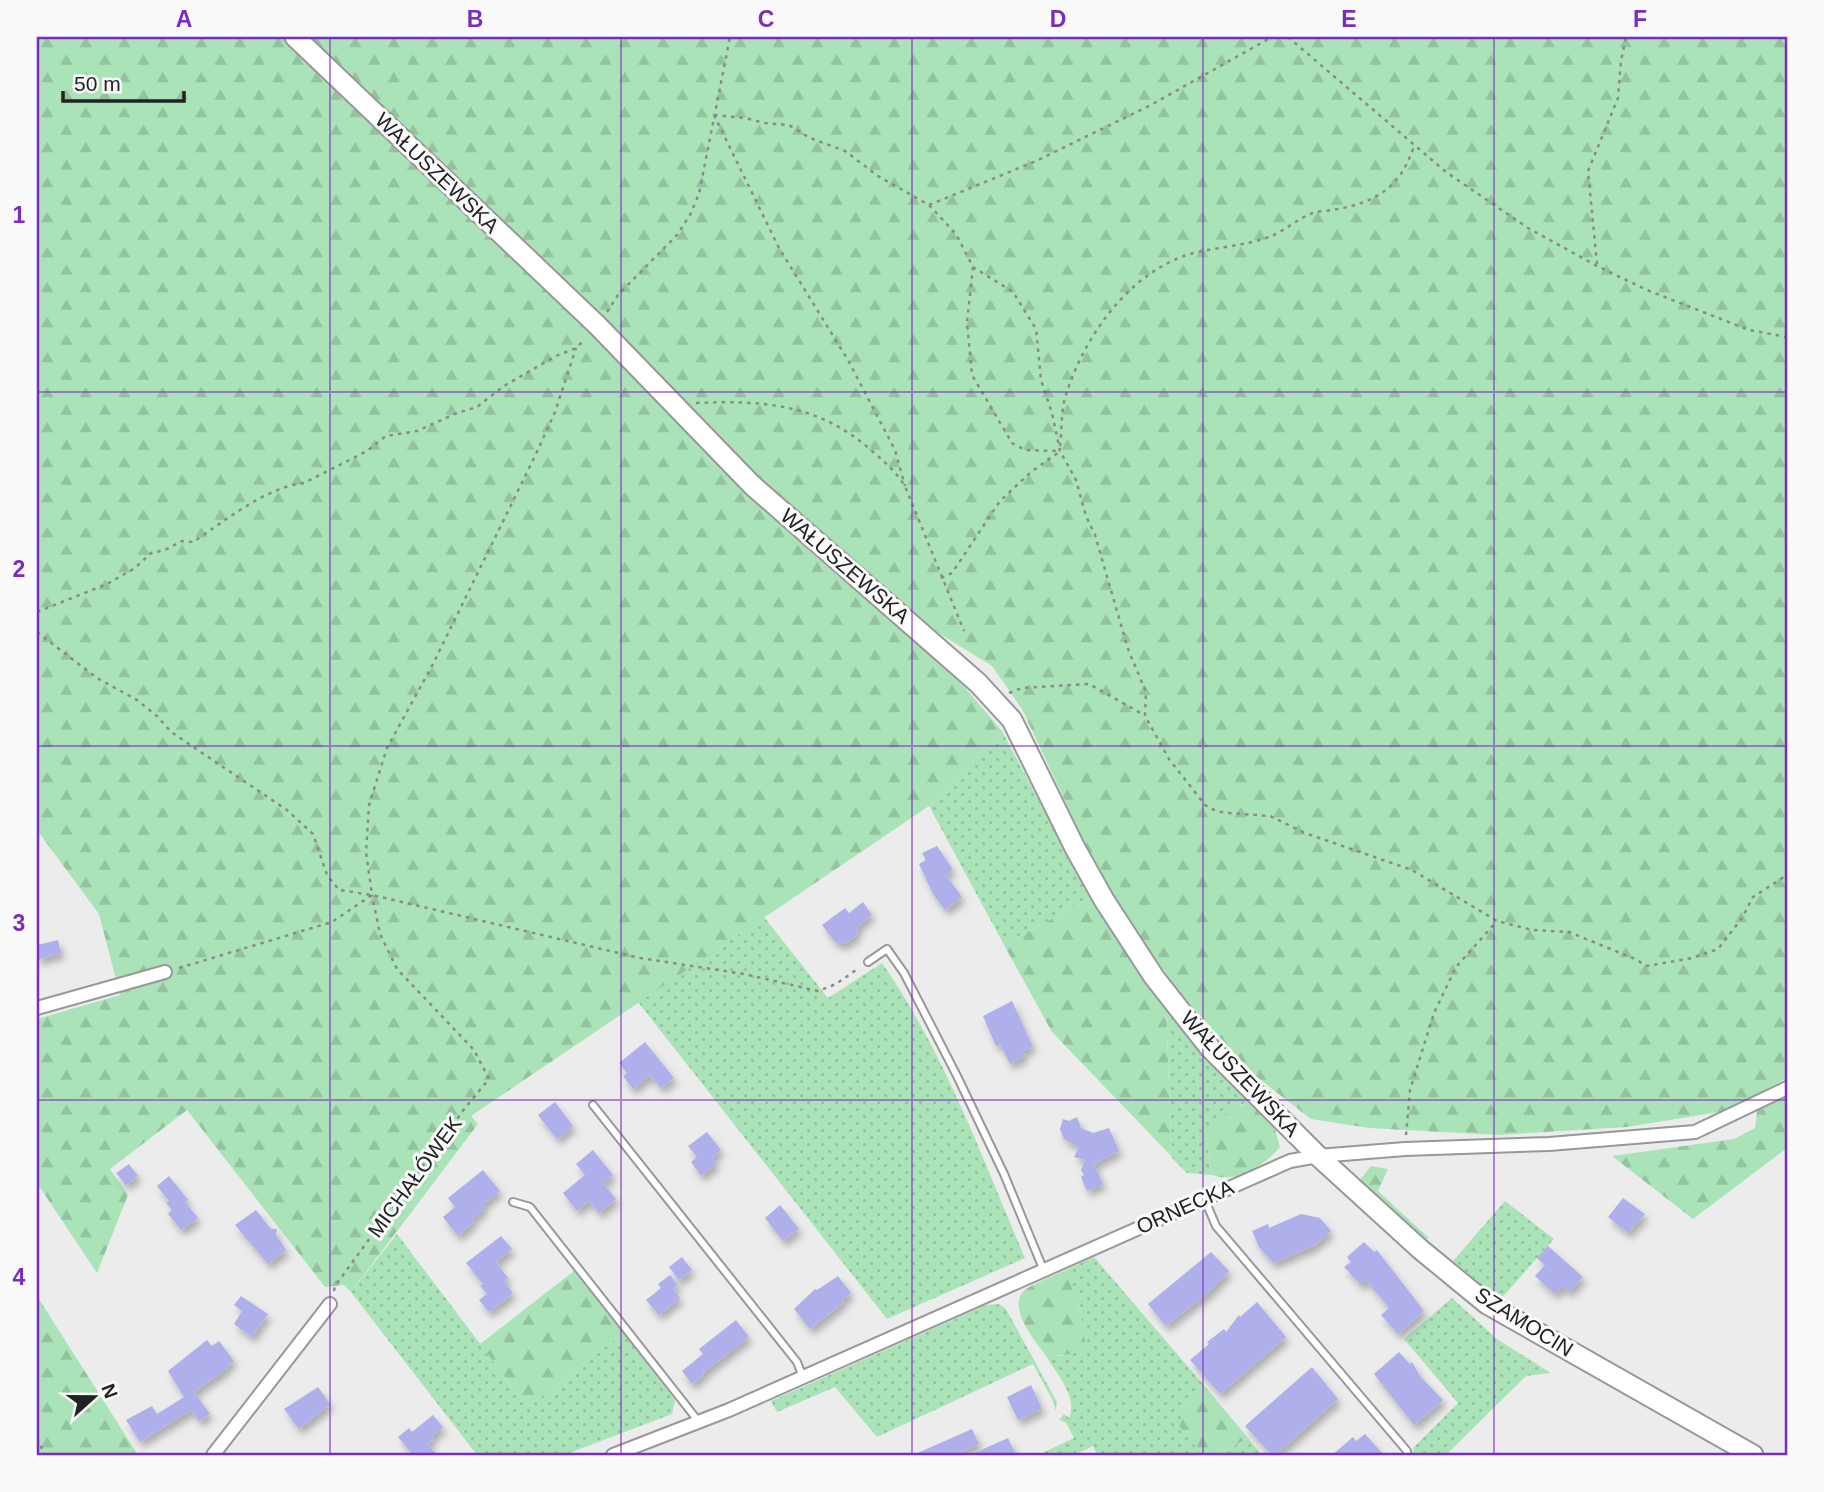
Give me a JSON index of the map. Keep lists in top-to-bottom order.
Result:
{
  "streets": {
    "street": ["WAŁUSZEWSKA", "ORNECKA", "SZAMOCIN"],
    "path": ["MICHAŁÓWEK"]
  },
  "crossings": [
    ["WAŁUSZEWSKA", "ORNECKA"],
    ["WAŁUSZEWSKA", "SZAMOCIN"],
    ["ORNECKA", "SZAMOCIN"]
  ],
  "scale_bar": "50 m",
  "north": "right",
  "grid": {
    "columns": [
      "A",
      "B",
      "C",
      "D",
      "E",
      "F"
    ],
    "rows": [
      "1",
      "2",
      "3",
      "4"
    ]
  }
}
